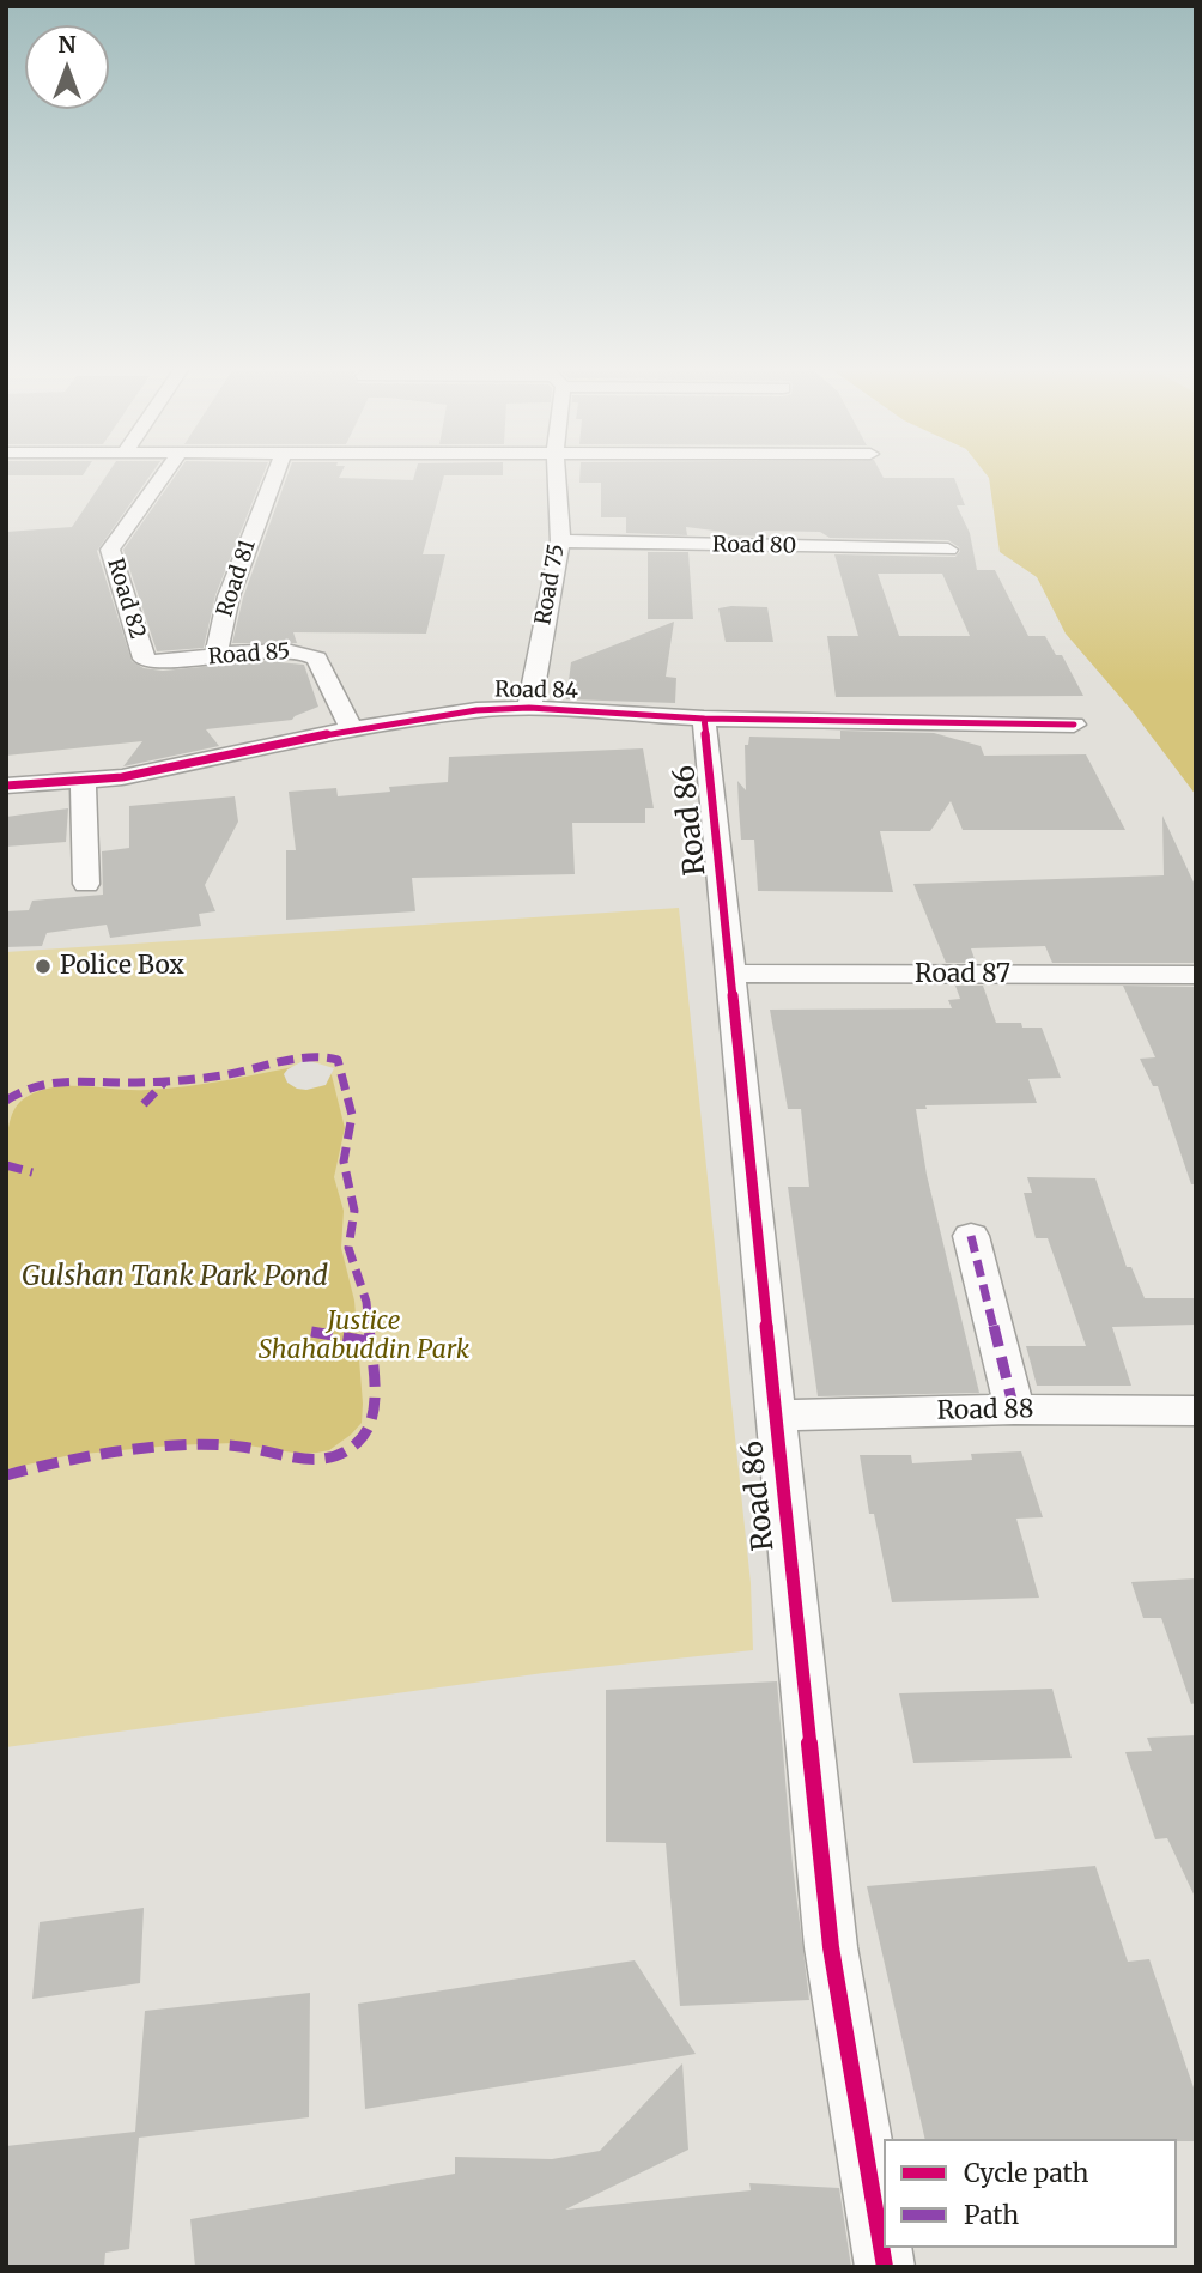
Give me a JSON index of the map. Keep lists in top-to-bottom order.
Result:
{
  "streets": {
    "street": [
      "Road 80",
      "Road 81",
      "Road 75",
      "Road 82",
      "Road 85",
      "Road 84",
      "Road 86",
      "Road 87",
      "Road 88"
    ]
  },
  "crossings": [
    ["Road 80", "Road 75"],
    ["Road 81", "Road 85"],
    ["Road 75", "Road 84"],
    ["Road 82", "Road 85"],
    ["Road 85", "Road 84"],
    ["Road 84", "Road 86"],
    ["Road 86", "Road 87"],
    ["Road 86", "Road 88"]
  ],
  "water": ["Gulshan Tank Park Pond"],
  "parks": ["Justice Shahabuddin Park"],
  "places": ["Police Box"],
  "legend": ["Cycle path", "Path"],
  "north": "top"
}
